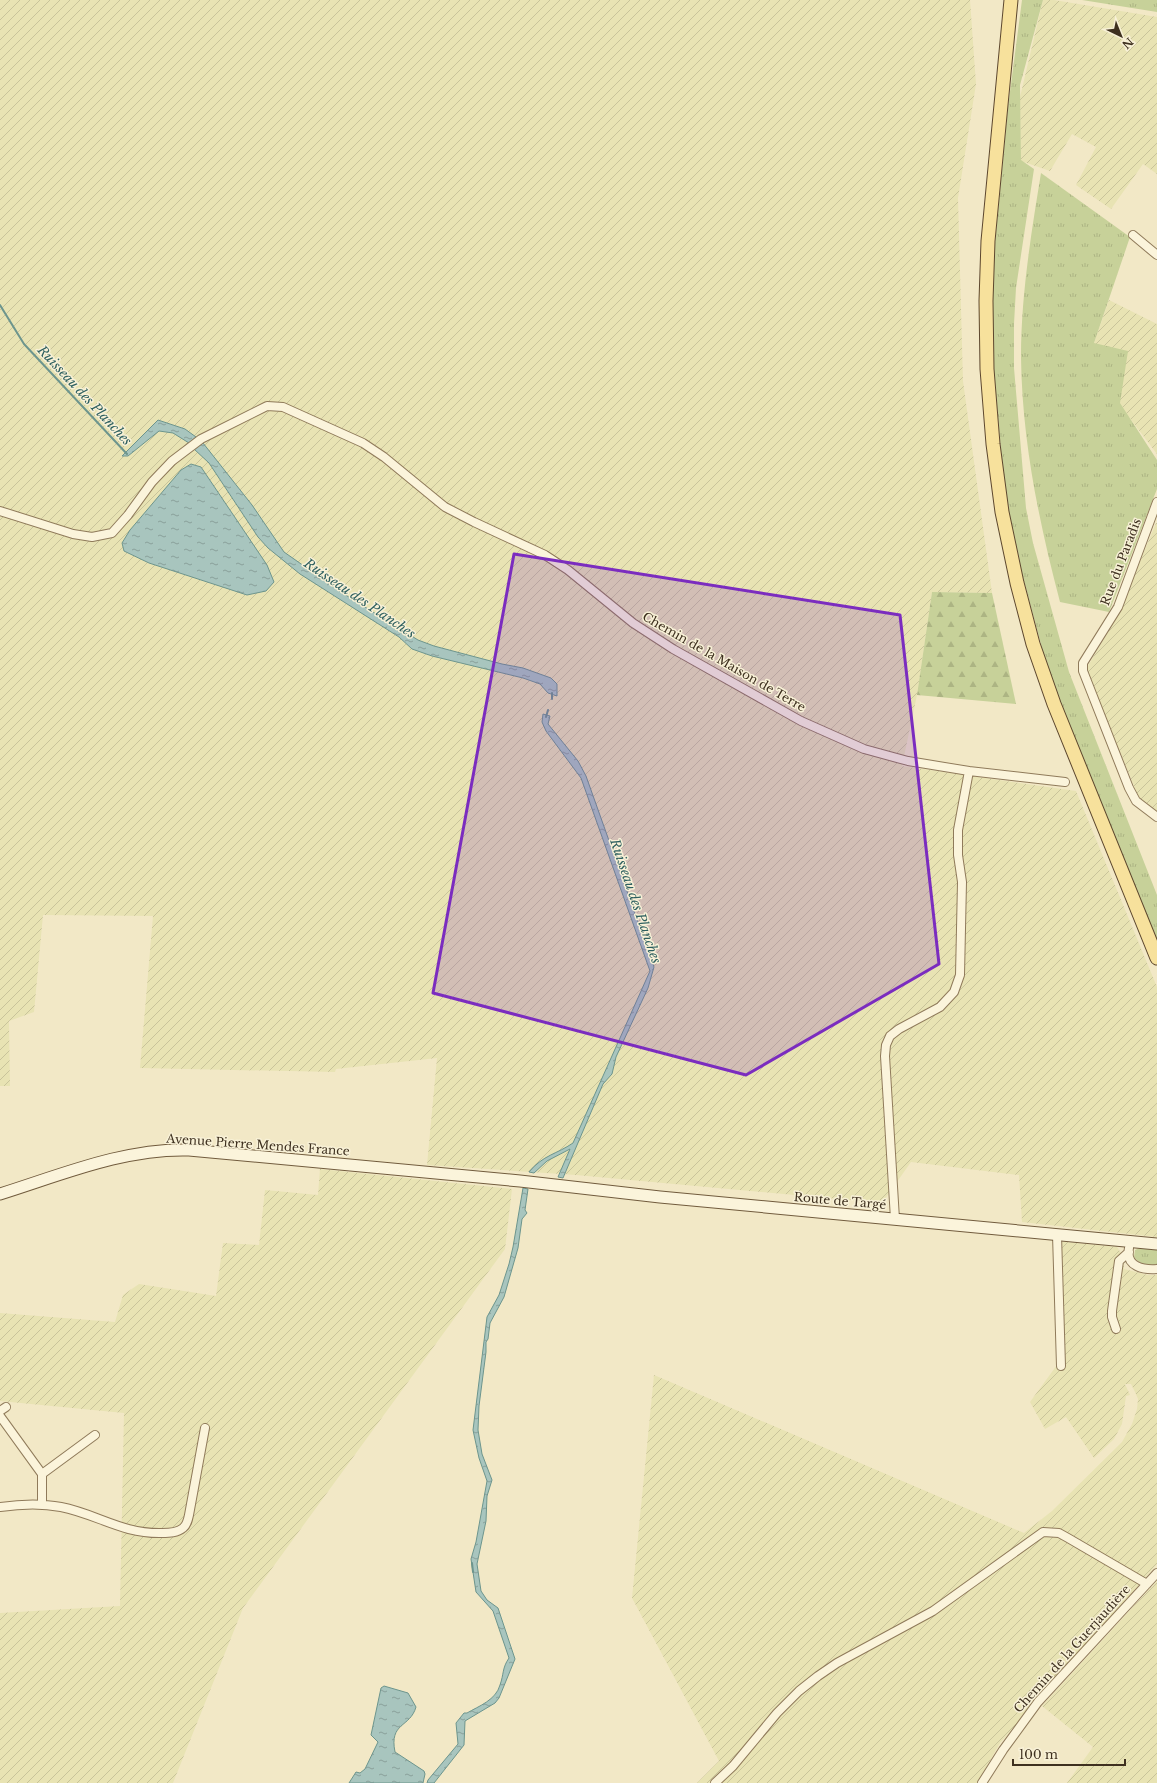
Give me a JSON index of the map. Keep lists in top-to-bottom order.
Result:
{
  "streets": {
    "street": [
      "Rue du Paradis",
      "Chemin de la Maison de Terre",
      "Avenue Pierre Mendes France",
      "Route de Targé",
      "Chemin de la Guerjaudière"
    ]
  },
  "crossings": [
    ["Avenue Pierre Mendes France", "Route de Targé"]
  ],
  "water": ["Ruisseau des Planches"],
  "scale_bar": "100 m",
  "north": "bottom right"
}
